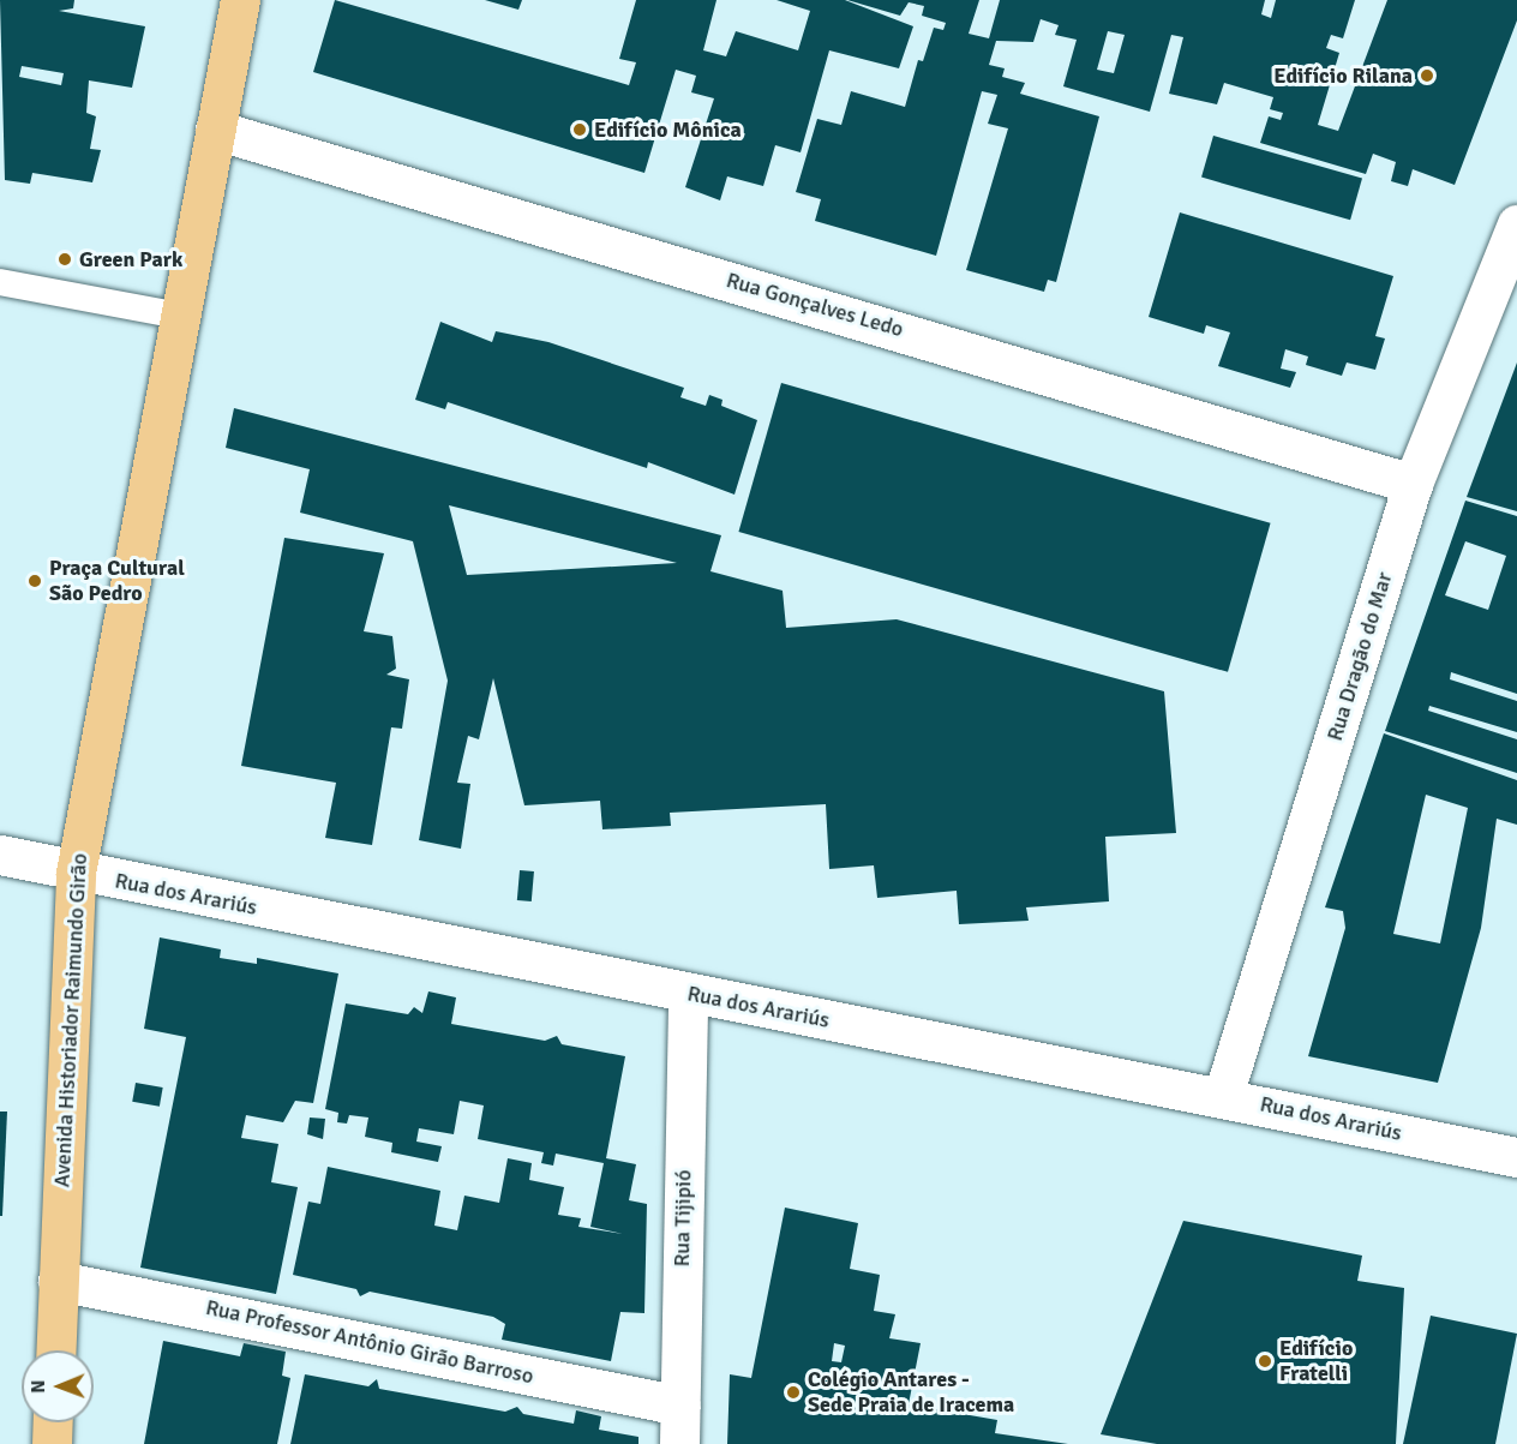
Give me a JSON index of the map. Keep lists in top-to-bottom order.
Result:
{
  "streets": {
    "main road": ["Avenida Historiador Raimundo Girão"],
    "street": [
      "Rua Gonçalves Ledo",
      "Rua Dragão do Mar",
      "Rua dos Arariús",
      "Rua Tijipió",
      "Rua Professor Antônio Girão Barroso"
    ]
  },
  "crossings": [
    ["Rua Gonçalves Ledo", "Rua Dragão do Mar"],
    ["Rua Gonçalves Ledo", "Avenida Historiador Raimundo Girão"],
    ["Rua Dragão do Mar", "Rua dos Arariús"],
    ["Rua dos Arariús", "Avenida Historiador Raimundo Girão"],
    ["Rua dos Arariús", "Rua Tijipió"],
    ["Avenida Historiador Raimundo Girão", "Rua Professor Antônio Girão Barroso"],
    ["Rua Tijipió", "Rua Professor Antônio Girão Barroso"]
  ],
  "places": [
    "Edifício Rilana",
    "Edifício Mônica",
    "Green Park",
    "Praça Cultural São Pedro",
    "Edifício Fratelli",
    "Colégio Antares - Sede Praia de Iracema"
  ],
  "north": "left"
}
